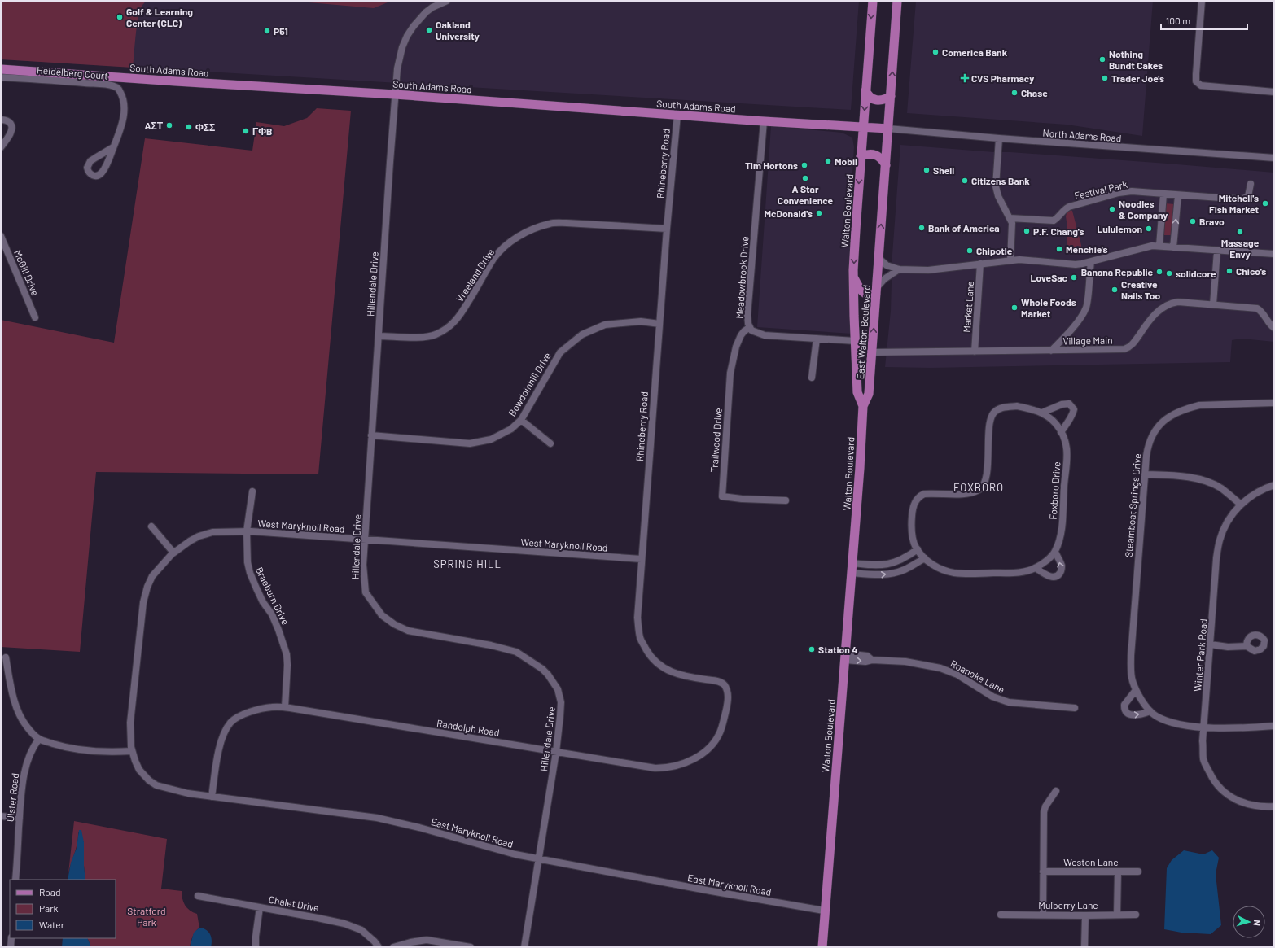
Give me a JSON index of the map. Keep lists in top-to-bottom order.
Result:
{
  "streets": {
    "main road": ["South Adams Road", "Walton Boulevard", "East Walton Boulevard"],
    "street": [
      "Heidelberg Court",
      "North Adams Road",
      "Rhineberry Road",
      "Festival Park",
      "McGill Drive",
      "Vreeland Drive",
      "Meadowbrook Drive",
      "Hillendale Drive",
      "Market Lane",
      "Village Main",
      "Bowdoinhill Drive",
      "Trailwood Drive",
      "Foxboro Drive",
      "Steamboat Springs Drive",
      "West Maryknoll Road",
      "Braeburn Drive",
      "Winter Park Road",
      "Roanoke Lane",
      "Randolph Road",
      "Ulster Road",
      "East Maryknoll Road",
      "Weston Lane",
      "Chalet Drive",
      "Mulberry Lane"
    ]
  },
  "crossings": [
    ["South Adams Road", "North Adams Road"],
    ["South Adams Road", "Rhineberry Road"],
    ["South Adams Road", "Walton Boulevard"],
    ["South Adams Road", "Meadowbrook Drive"],
    ["South Adams Road", "Hillendale Drive"],
    ["Rhineberry Road", "Vreeland Drive"],
    ["Rhineberry Road", "Bowdoinhill Drive"],
    ["Rhineberry Road", "West Maryknoll Road"],
    ["Rhineberry Road", "Randolph Road"],
    ["Walton Boulevard", "Meadowbrook Drive"],
    ["Walton Boulevard", "East Walton Boulevard"],
    ["Walton Boulevard", "Roanoke Lane"],
    ["Walton Boulevard", "East Maryknoll Road"],
    ["Vreeland Drive", "Hillendale Drive"],
    ["Meadowbrook Drive", "Trailwood Drive"],
    ["Hillendale Drive", "Bowdoinhill Drive"],
    ["Hillendale Drive", "West Maryknoll Road"],
    ["Hillendale Drive", "Randolph Road"],
    ["Hillendale Drive", "East Maryknoll Road"],
    ["Market Lane", "Village Main"],
    ["East Walton Boulevard", "Village Main"],
    ["Steamboat Springs Drive", "Winter Park Road"],
    ["West Maryknoll Road", "Braeburn Drive"],
    ["West Maryknoll Road", "East Maryknoll Road"],
    ["Braeburn Drive", "Randolph Road"],
    ["Randolph Road", "East Maryknoll Road"]
  ],
  "one_way": ["East Walton Boulevard"],
  "districts": ["FOXBORO", "SPRING HILL"],
  "parks": ["Stratford Park"],
  "places": {
    "other": [
      "Golf & Learning Center (GLC)",
      "Oakland University",
      "P51",
      "Comerica Bank",
      "Nothing Bundt Cakes",
      "Trader Joe's",
      "Chase",
      "AΣΤ",
      "ΦΣΣ",
      "ΓΦB",
      "Mobil",
      "Tim Hortons",
      "Shell",
      "A Star Convenience",
      "Citizens Bank",
      "Mitchell's Fish Market",
      "Noodles & Company",
      "McDonald's",
      "Bravo",
      "Bank of America",
      "Lululemon",
      "P.F. Chang's",
      "Massage Envy",
      "Menchie's",
      "Chipotle",
      "Chico's",
      "Banana Republic",
      "solidcore",
      "LoveSac",
      "Creative Nails Too",
      "Whole Foods Market",
      "Station 4"
    ],
    "health": ["CVS Pharmacy"]
  },
  "legend": ["Road", "Park", "Water"],
  "scale_bar": "100 m",
  "north": "right"
}
